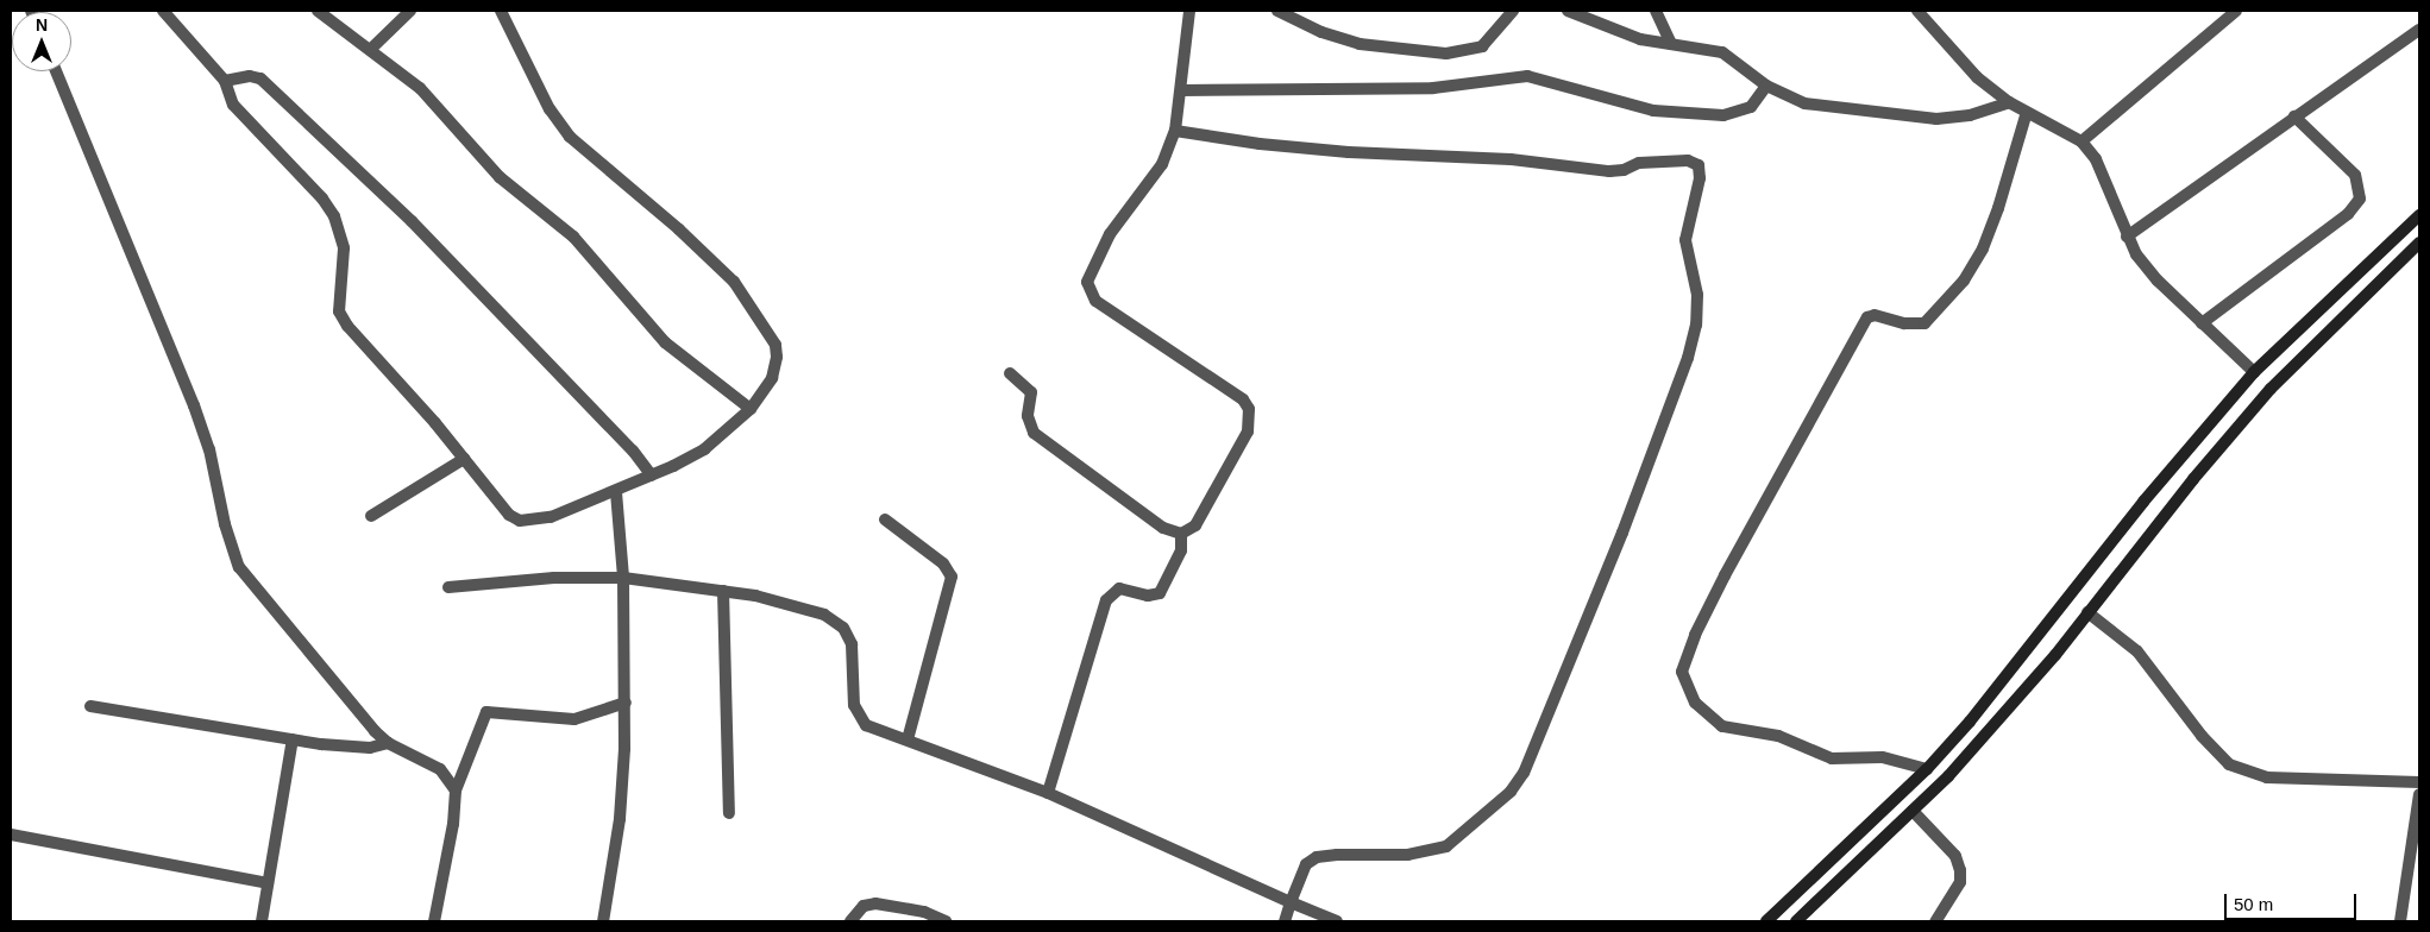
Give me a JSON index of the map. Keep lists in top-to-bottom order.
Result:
{
  "scale_bar": "50 m",
  "north": "top"
}
